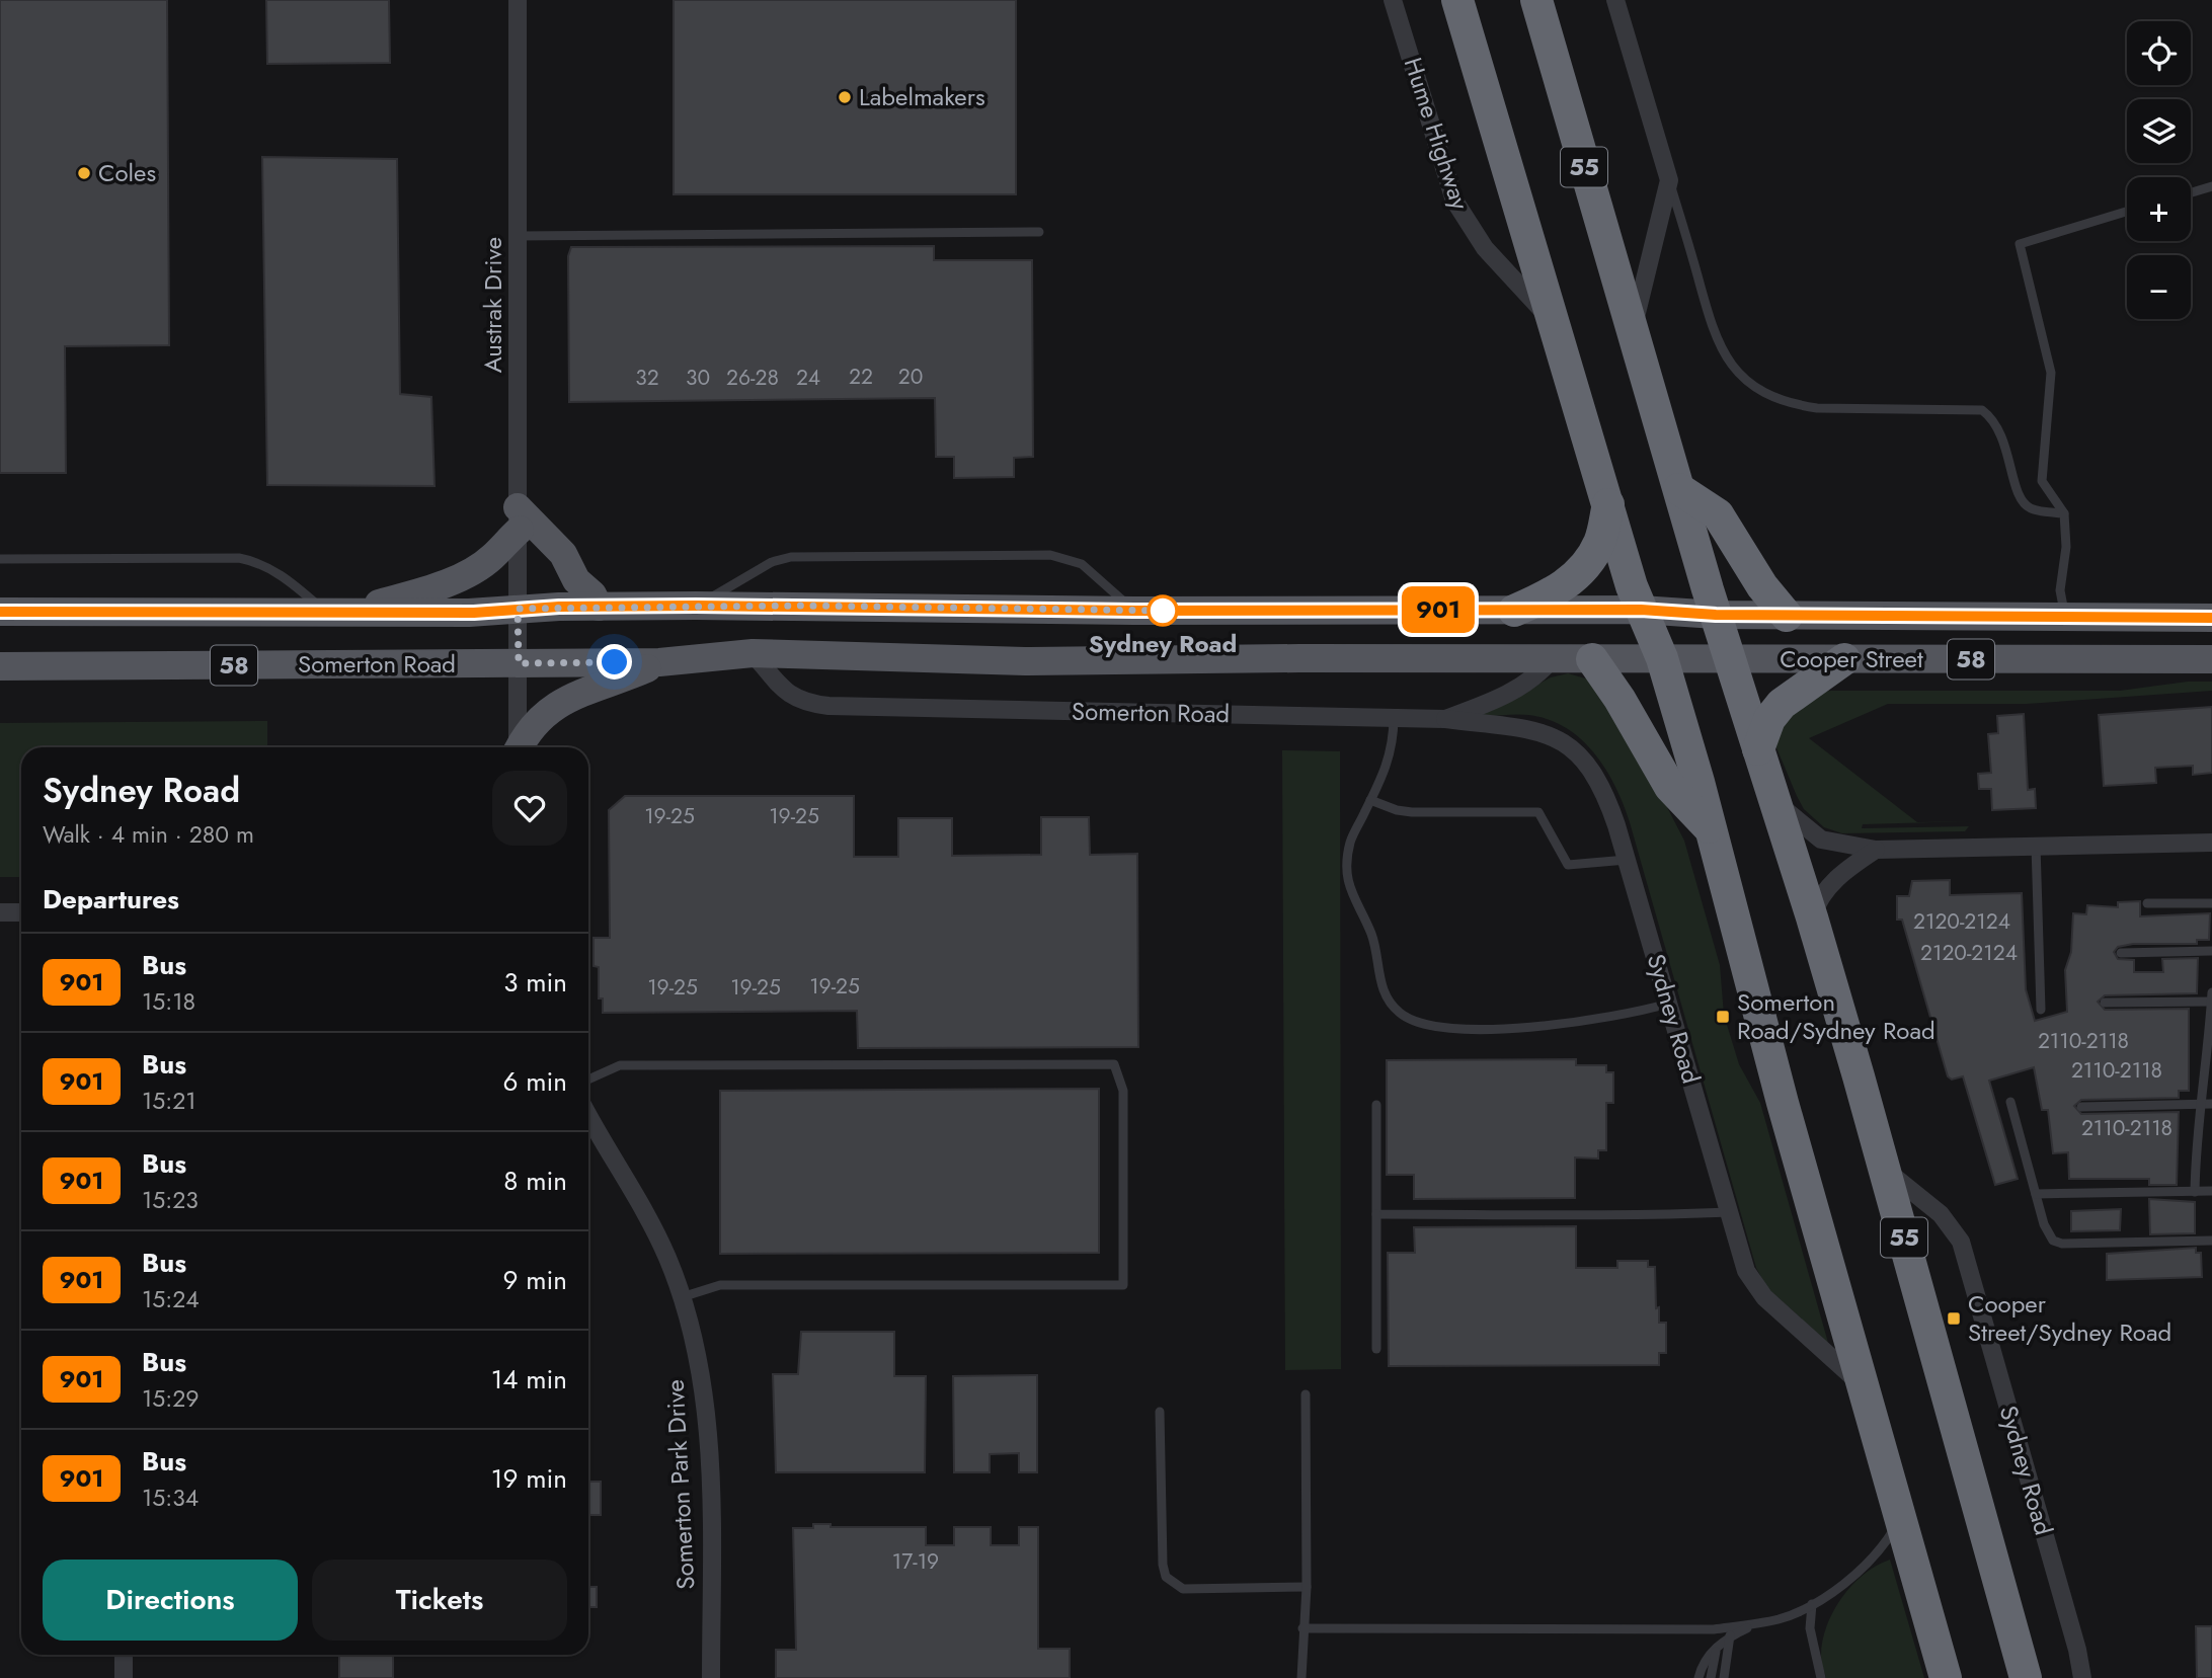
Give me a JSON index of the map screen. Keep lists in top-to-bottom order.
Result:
{
  "streets": {
    "highway": ["Hume Highway", "55"],
    "main road": ["Cooper Street", "58", "Somerton Road"],
    "street": ["Austrak Drive", "Sydney Road", "Somerton Park Drive"]
  },
  "crossings": [
    ["Hume Highway", "Cooper Street"],
    ["Hume Highway", "Somerton Road"],
    ["55", "Cooper Street"],
    ["55", "Sydney Road"],
    ["Austrak Drive", "Somerton Road"],
    ["Cooper Street", "Somerton Road"],
    ["Somerton Road", "Sydney Road"]
  ],
  "places": {
    "other": ["Labelmakers", "Coles", "Sydney Road"],
    "transit": ["Somerton Road/Sydney Road", "Cooper Street/Sydney Road"]
  },
  "lines": ["bus line 901"],
  "house_numbers": [
    "22",
    "20",
    "32",
    "30",
    "26-28",
    "24",
    "19-25",
    "19-25",
    "2120-2124",
    "2120-2124",
    "19-25",
    "19-25",
    "19-25",
    "2110-2118",
    "2110-2118",
    "2110-2118",
    "17-19"
  ],
  "page": {
    "on_map": "901",
    "map_buttons": ["+", "−"],
    "heading": [
      ["Sydney Road", "Walk · 4 min · 280 m"],
      "Departures"
    ],
    "list": [
      {
        "mark": "901",
        "name": "Bus",
        "note": "15:18",
        "value": "3 min"
      },
      {
        "mark": "901",
        "name": "Bus",
        "note": "15:21",
        "value": "6 min"
      },
      {
        "mark": "901",
        "name": "Bus",
        "note": "15:23",
        "value": "8 min"
      },
      {
        "mark": "901",
        "name": "Bus",
        "note": "15:24",
        "value": "9 min"
      },
      {
        "mark": "901",
        "name": "Bus",
        "note": "15:29",
        "value": "14 min"
      },
      {
        "mark": "901",
        "name": "Bus",
        "note": "15:34",
        "value": "19 min"
      }
    ],
    "buttons": ["Directions", "Tickets"]
  }
}
